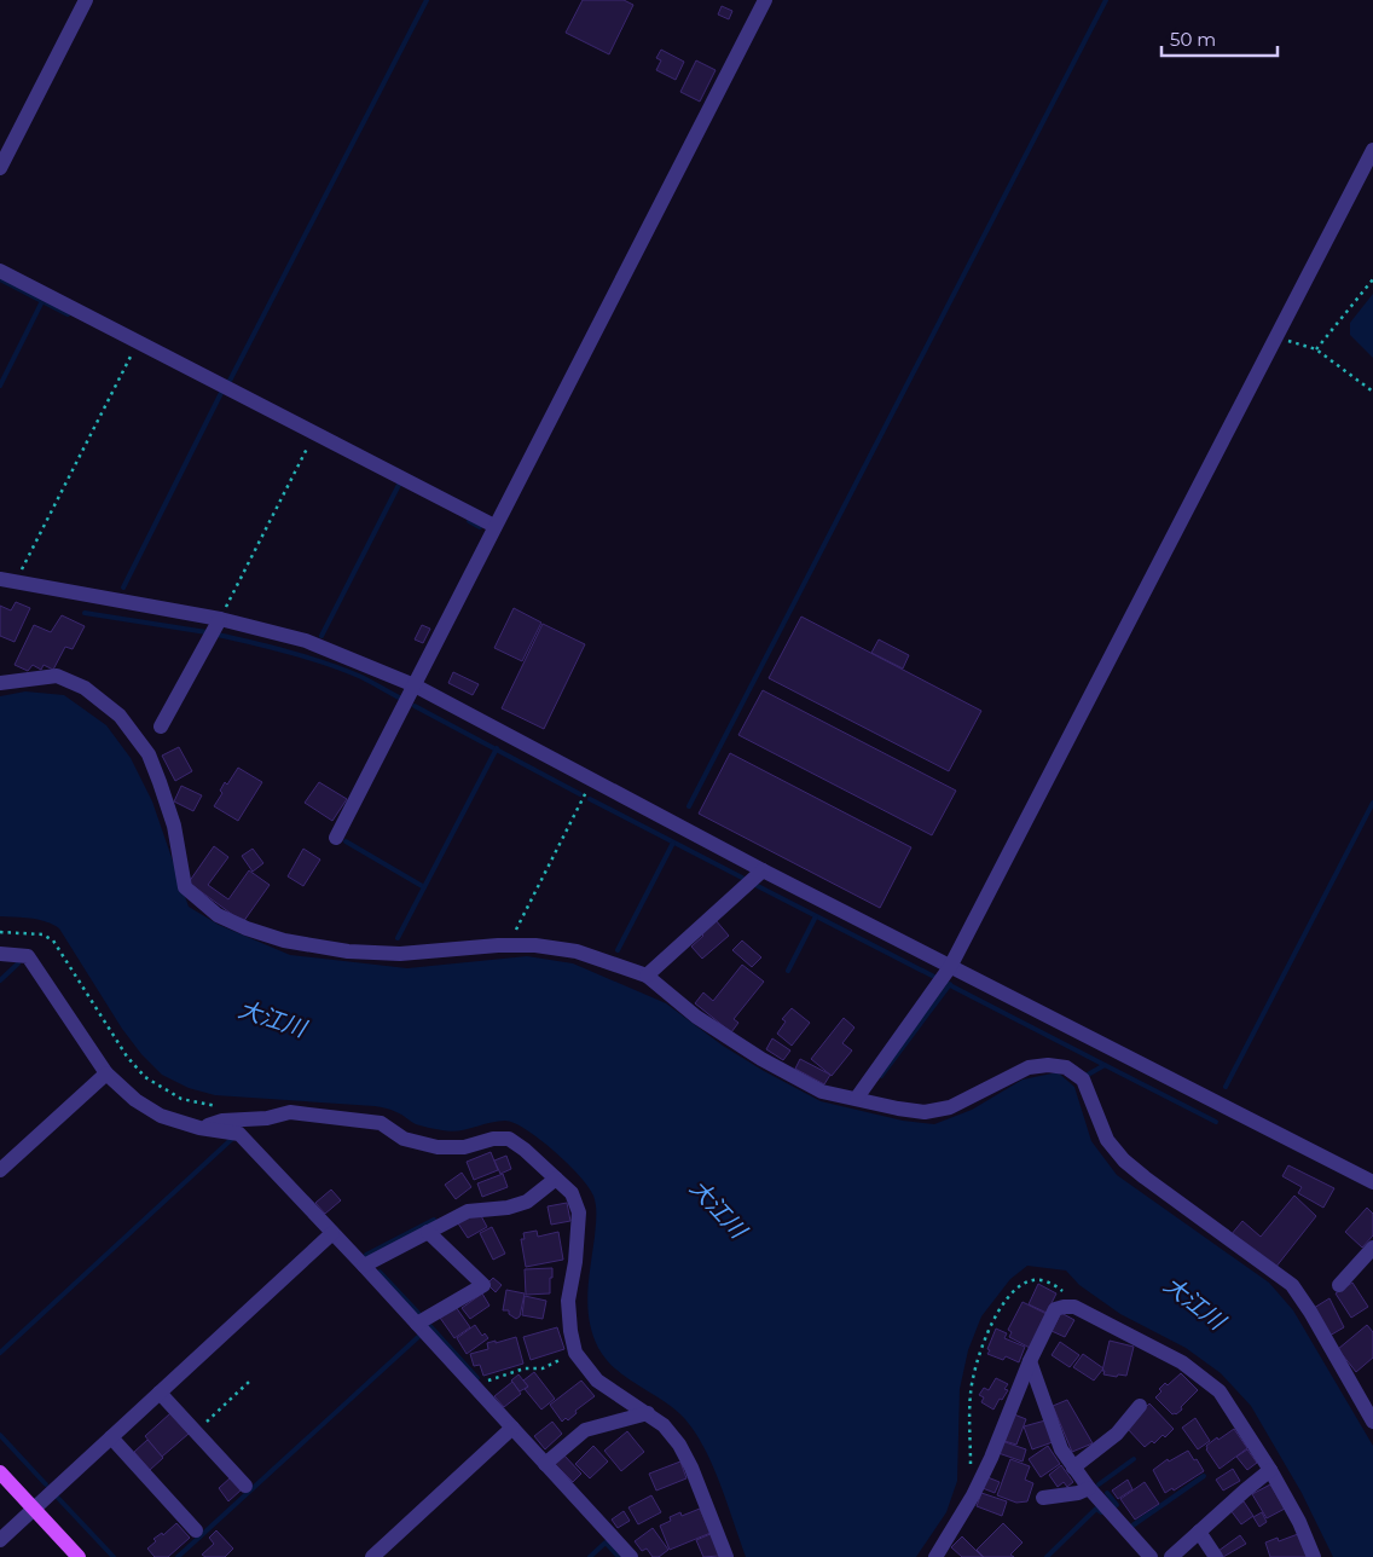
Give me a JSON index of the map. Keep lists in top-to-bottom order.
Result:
{
  "water": ["大江川"],
  "scale_bar": "50 m"
}
